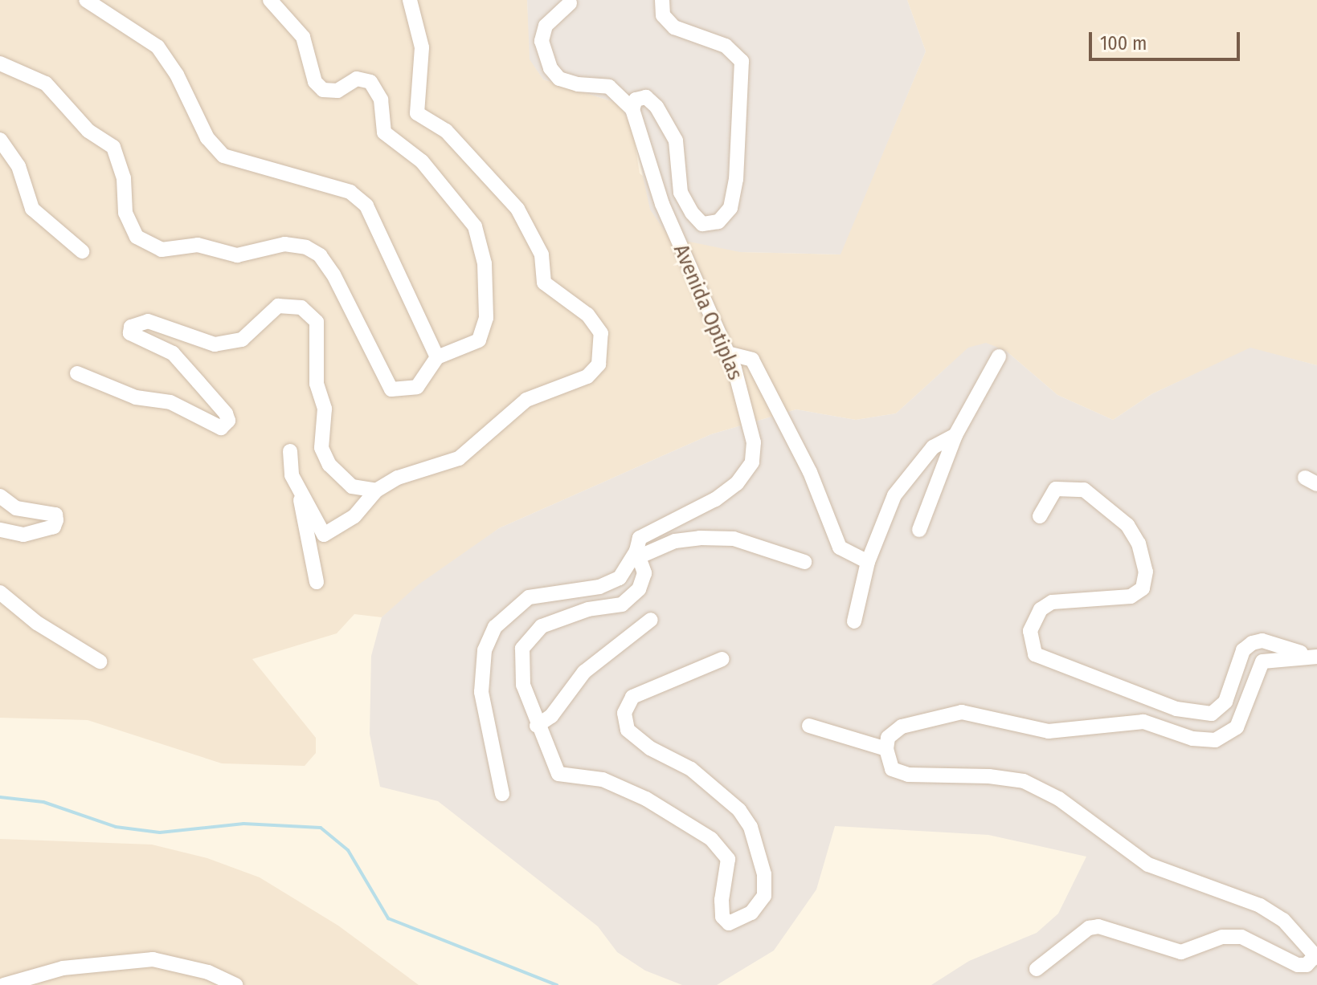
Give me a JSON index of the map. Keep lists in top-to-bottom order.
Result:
{
  "streets": {
    "street": ["Avenida Optiplas"]
  },
  "scale_bar": "100 m"
}
